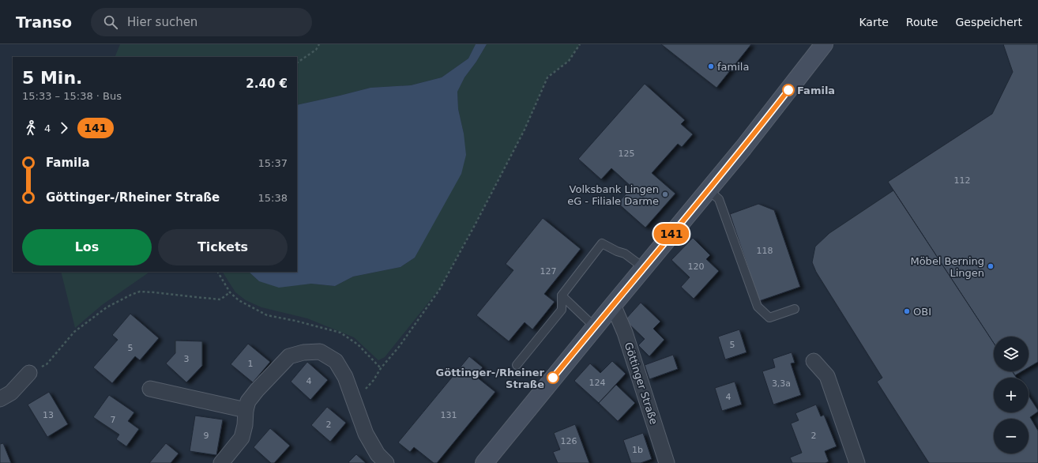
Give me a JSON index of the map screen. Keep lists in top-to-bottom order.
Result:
{
  "streets": {
    "street": ["Göttinger Straße"]
  },
  "places": [
    "famila",
    "Famila",
    "Volksbank Lingen eG - Filiale Darme",
    "Möbel Berning Lingen",
    "OBI",
    "Göttinger-/Rheiner Straße"
  ],
  "lines": ["bus line 141"],
  "house_numbers": [
    "125",
    "112",
    "118",
    "120",
    "127",
    "5",
    "5",
    "3",
    "1",
    "4",
    "124",
    "3,3a",
    "4",
    "13",
    "131",
    "7",
    "2",
    "9",
    "2",
    "126",
    "1b"
  ],
  "page": {
    "header": "Transo",
    "search": "Hier suchen",
    "nav": ["Karte", "Route", "Gespeichert"],
    "on_map": "141",
    "heading": ["5 Min.", "15:33 – 15:38 · Bus", "2.40 €"],
    "legs": ["4", "141"],
    "list": [
      {
        "name": "Famila",
        "value": "15:37"
      },
      {
        "name": "Göttinger-/Rheiner Straße",
        "value": "15:38"
      }
    ],
    "buttons": ["Los", "Tickets"],
    "map_buttons": ["+", "−"]
  }
}
